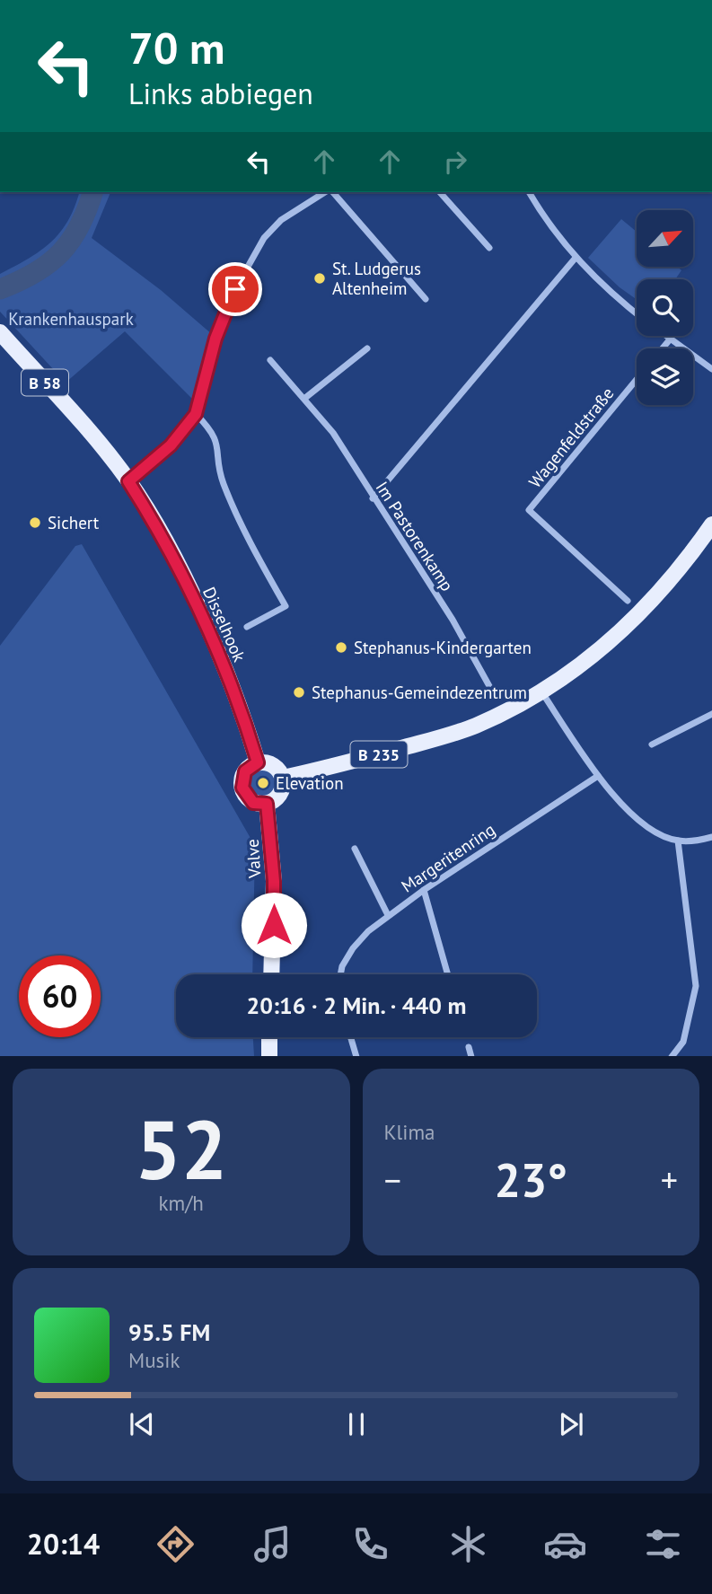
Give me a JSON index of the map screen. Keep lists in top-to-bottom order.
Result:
{
  "streets": {
    "main road": [
      "B 58",
      "Disselhook",
      "B 235",
      "Valve"
    ],
    "street": ["Wagenfeldstraße", "Im Pastorenkamp", "Margeritenring"]
  },
  "crossings": [
    ["Disselhook", "B 235"],
    ["Disselhook", "Valve"],
    ["B 235", "Valve"]
  ],
  "parks": ["Krankenhauspark"],
  "places": [
    "St. Ludgerus Altenheim",
    "Sichert",
    "Stephanus-Kindergarten",
    "Stephanus-Gemeindezentrum",
    "Elevation"
  ],
  "north": "top right",
  "page": {
    "turn": ["70 m", "Links abbiegen"],
    "limit": "60",
    "trip": "20:16 · 2 Min. · 440 m",
    "tile": [
      ["52", "km/h"],
      "Klima"
    ],
    "heat": ["−", "23°", "+"],
    "song": ["95.5 FM", "Musik"],
    "tabs": "20:14"
  }
}
